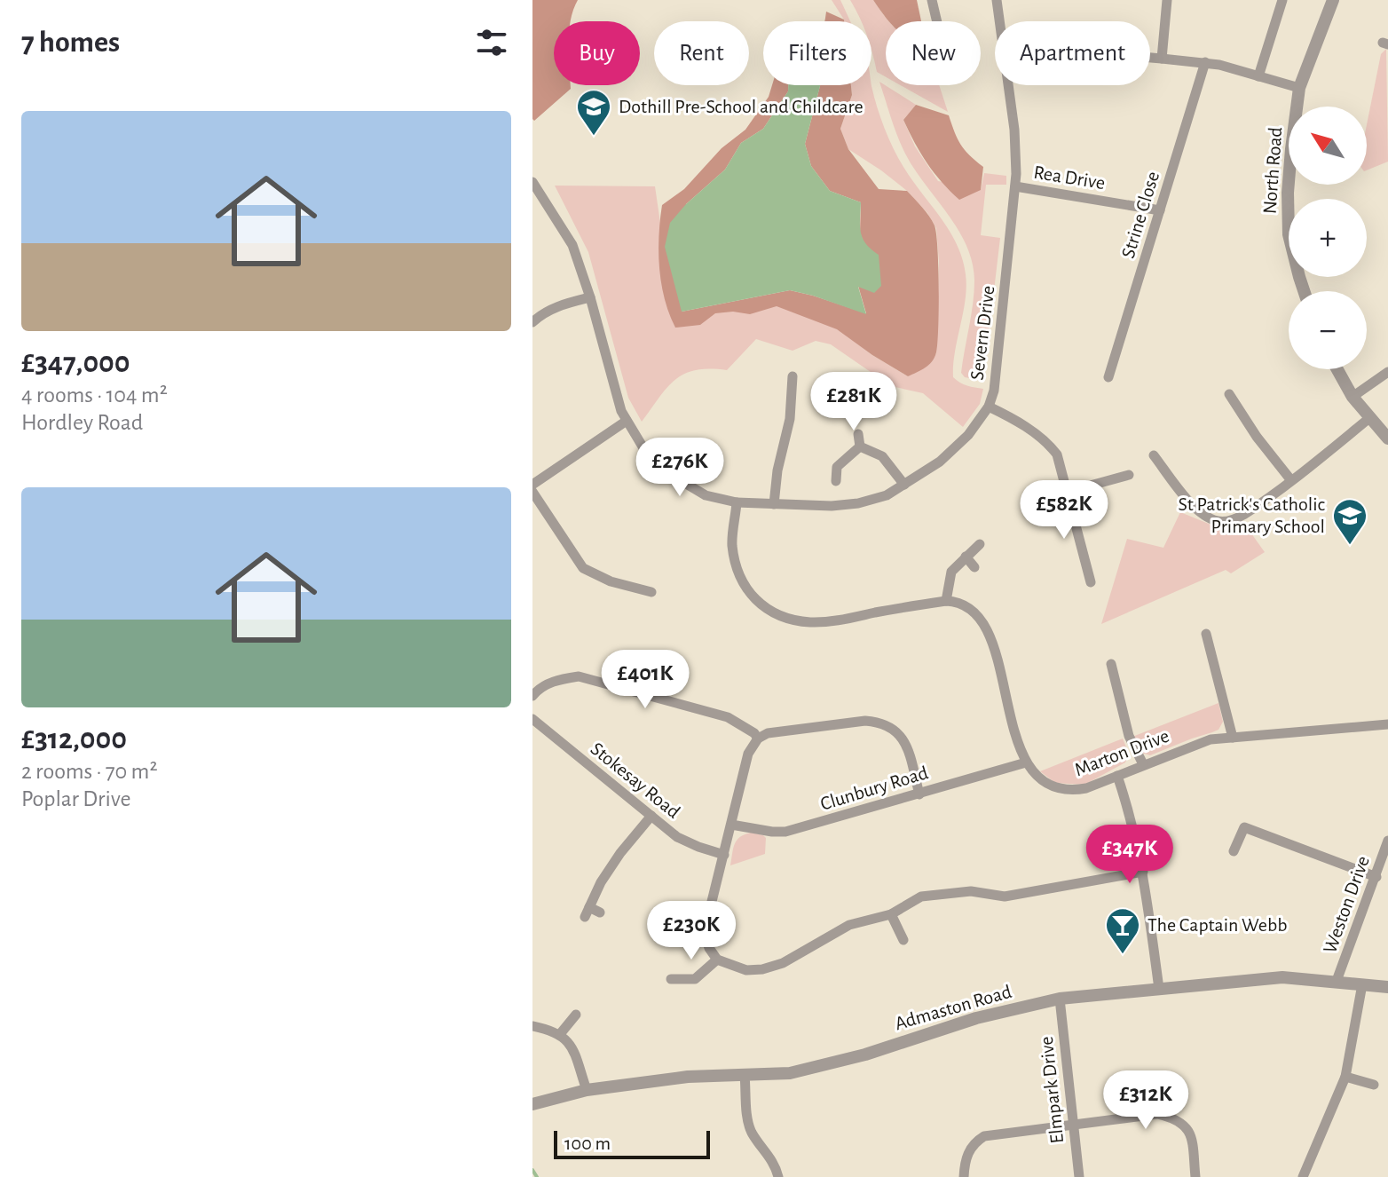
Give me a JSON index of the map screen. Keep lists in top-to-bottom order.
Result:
{
  "streets": {
    "street": [
      "North Road",
      "Rea Drive",
      "Strine Close",
      "Severn Drive",
      "Marton Drive",
      "Stokesay Road",
      "Clunbury Road",
      "Weston Drive",
      "Admaston Road",
      "Elmpark Drive"
    ]
  },
  "crossings": [
    ["Rea Drive", "Strine Close"],
    ["Rea Drive", "Severn Drive"],
    ["Marton Drive", "Clunbury Road"],
    ["Weston Drive", "Admaston Road"],
    ["Admaston Road", "Elmpark Drive"]
  ],
  "places": {
    "school or university": ["Dothill Pre-School and Childcare", "St Patrick's Catholic Primary School"],
    "bar": ["The Captain Webb"]
  },
  "scale_bar": "100 m",
  "north": "top left",
  "page": {
    "heading": "7 homes",
    "chip": [
      "Buy",
      "Rent",
      "Filters",
      "New",
      "Apartment"
    ],
    "list": [
      {
        "name": "£347,000",
        "note": "4 rooms · 104 m² · Hordley Road"
      },
      {
        "name": "£312,000",
        "note": "2 rooms · 70 m² · Poplar Drive"
      }
    ],
    "map_buttons": ["+", "−"],
    "price": [
      "£281K",
      "£276K",
      "£582K",
      "£401K",
      "£347K",
      "£230K",
      "£312K"
    ],
    "scale": "100 m"
  }
}
